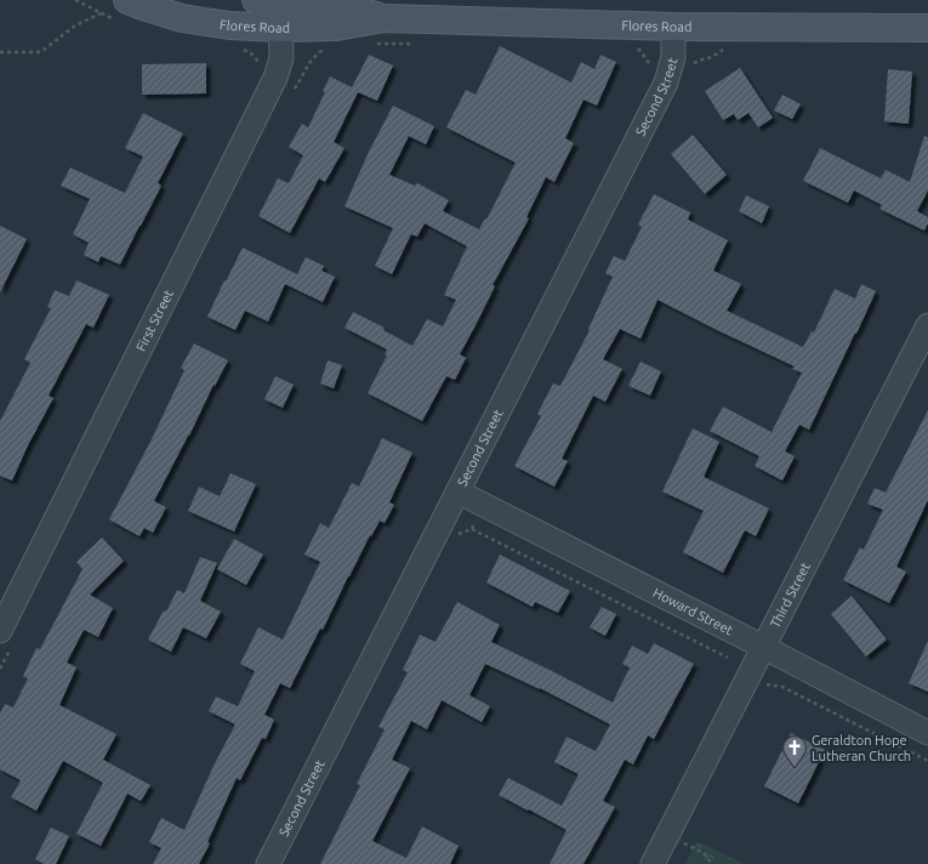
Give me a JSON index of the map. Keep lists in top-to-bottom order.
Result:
{
  "streets": {
    "main road": ["Flores Road"],
    "street": [
      "Second Street",
      "First Street",
      "Third Street",
      "Howard Street"
    ]
  },
  "crossings": [
    ["Flores Road", "Second Street"],
    ["Flores Road", "First Street"],
    ["Second Street", "Howard Street"],
    ["Third Street", "Howard Street"]
  ],
  "places": {
    "church": ["Geraldton Hope Lutheran Church"]
  }
}
